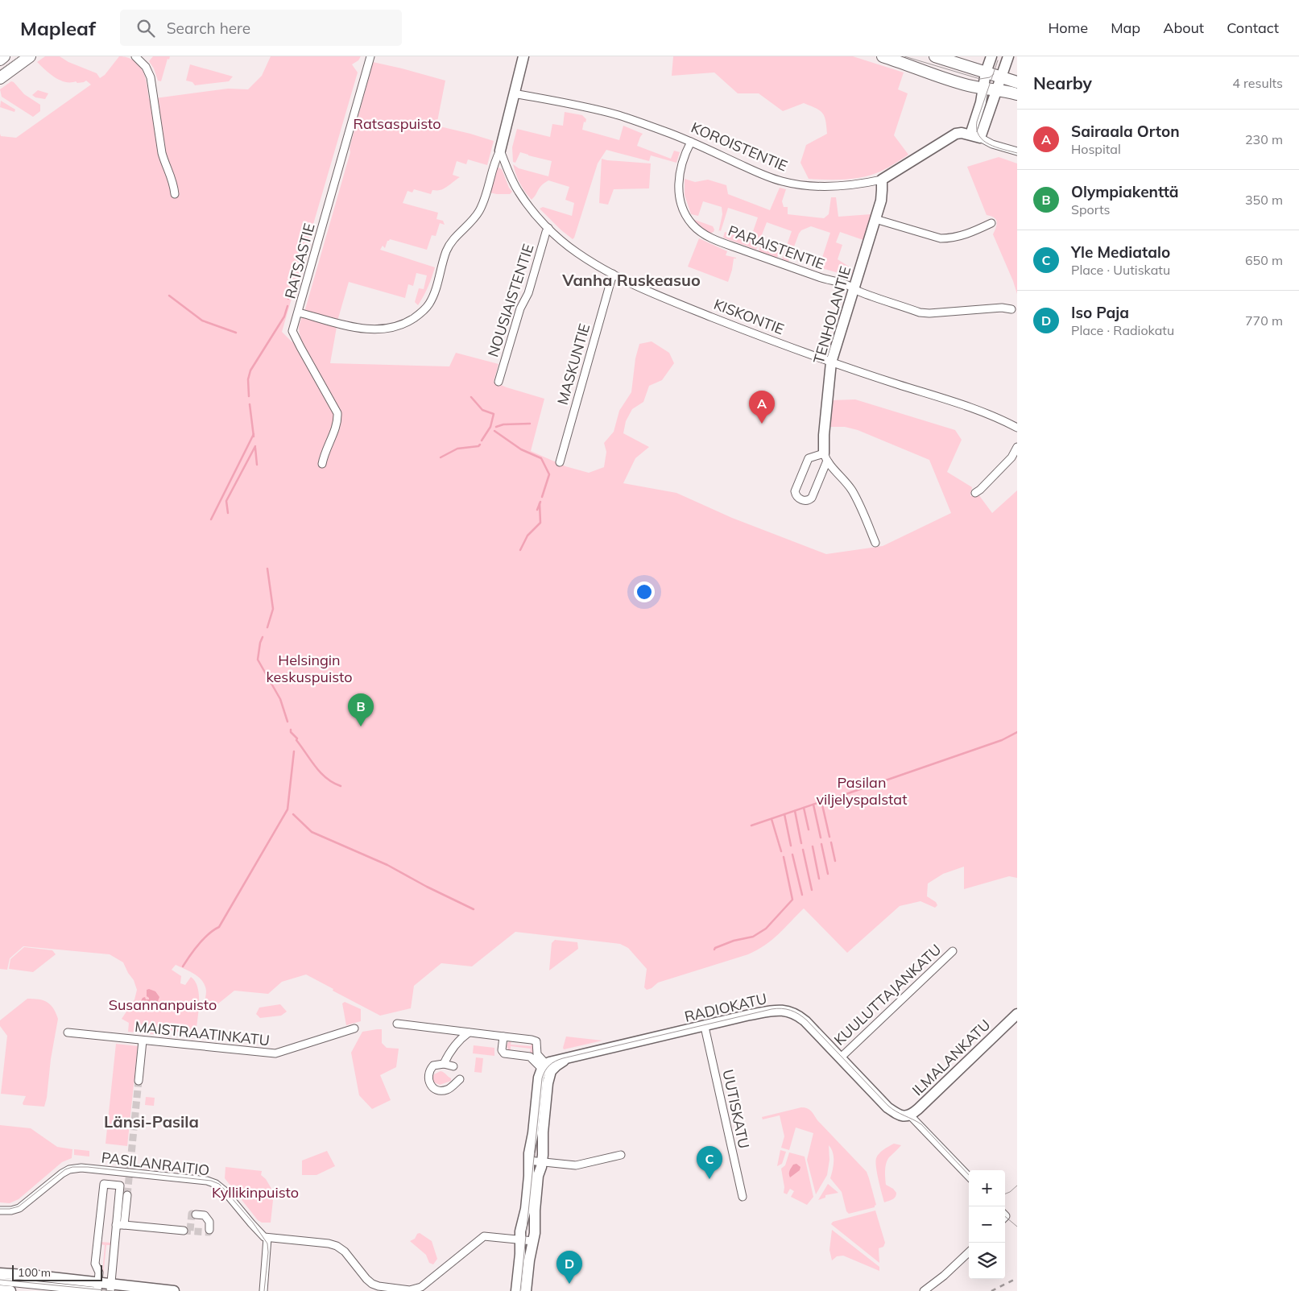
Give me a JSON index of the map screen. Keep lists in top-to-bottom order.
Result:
{
  "streets": {
    "street": [
      "KOROISTENTIE",
      "PARAISTENTIE",
      "RATSASTIE",
      "NOUSIAISTENTIE",
      "TENHOLANTIE",
      "KISKONTIE",
      "MASKUNTIE",
      "KUULUTTAJANKATU",
      "RADIOKATU",
      "MAISTRAATINKATU",
      "ILMALANKATU",
      "UUTISKATU",
      "PASILANRAITIO"
    ]
  },
  "crossings": [
    ["KOROISTENTIE", "PARAISTENTIE"],
    ["KOROISTENTIE", "TENHOLANTIE"],
    ["PARAISTENTIE", "TENHOLANTIE"],
    ["NOUSIAISTENTIE", "KISKONTIE"],
    ["TENHOLANTIE", "KISKONTIE"],
    ["KISKONTIE", "MASKUNTIE"],
    ["KUULUTTAJANKATU", "RADIOKATU"],
    ["RADIOKATU", "ILMALANKATU"],
    ["RADIOKATU", "UUTISKATU"]
  ],
  "districts": ["Vanha Ruskeasuo", "Länsi-Pasila"],
  "parks": [
    "Ratsaspuisto",
    "Helsingin keskuspuisto",
    "Pasilan viljelyspalstat",
    "Susannanpuisto",
    "Kyllikinpuisto"
  ],
  "scale_bar": "100 m",
  "page": {
    "header": "Mapleaf",
    "search": "Search here",
    "nav": [
      "Home",
      "Map",
      "About",
      "Contact"
    ],
    "heading": ["Nearby", "4 results"],
    "list": [
      {
        "mark": "A",
        "name": "Sairaala Orton",
        "note": "Hospital",
        "value": "230 m"
      },
      {
        "mark": "B",
        "name": "Olympiakenttä",
        "note": "Sports",
        "value": "350 m"
      },
      {
        "mark": "C",
        "name": "Yle Mediatalo",
        "note": "Place · Uutiskatu",
        "value": "650 m"
      },
      {
        "mark": "D",
        "name": "Iso Paja",
        "note": "Place · Radiokatu",
        "value": "770 m"
      }
    ],
    "pins": [
      "A",
      "B",
      "C",
      "D"
    ],
    "map_buttons": ["+", "−"],
    "scale": "100 m"
  }
}
